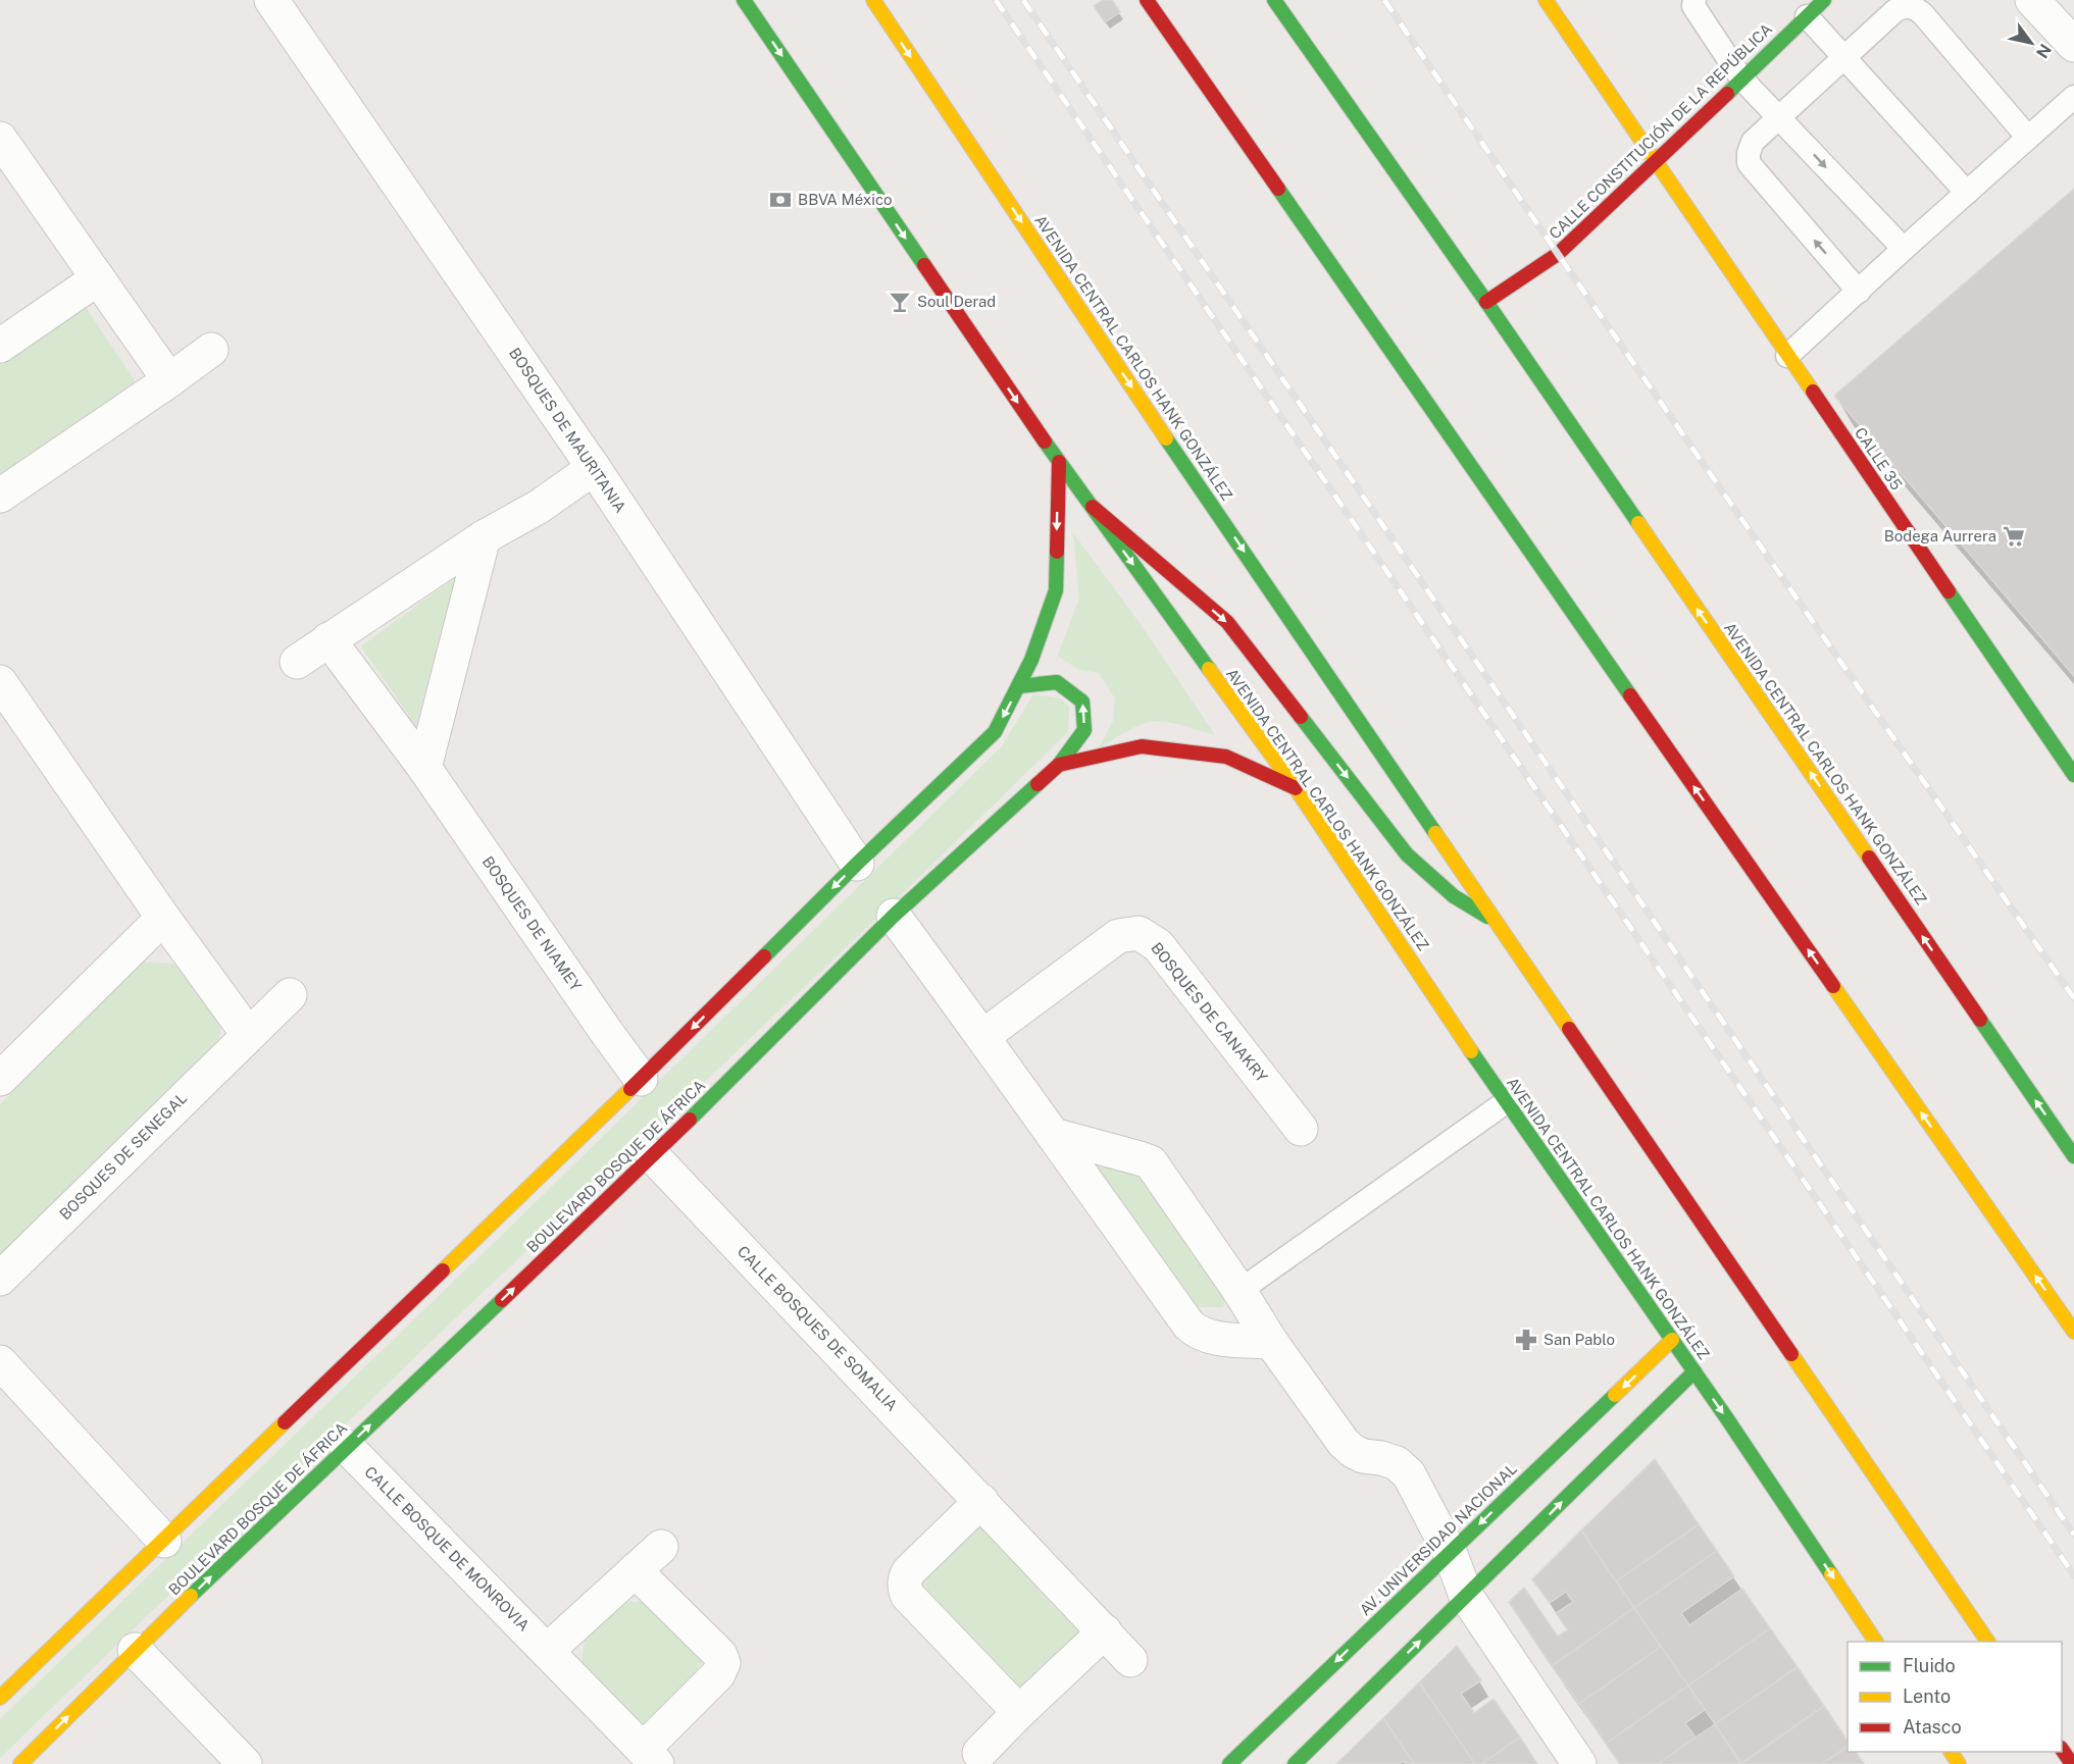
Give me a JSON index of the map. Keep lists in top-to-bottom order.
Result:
{
  "streets": {
    "main road": [
      "CALLE CONSTITUCIÓN DE LA REPÚBLICA",
      "AVENIDA CENTRAL CARLOS HANK GONZÁLEZ",
      "CALLE 35",
      "BOULEVARD BOSQUE DE ÁFRICA",
      "AV. UNIVERSIDAD NACIONAL"
    ],
    "street": [
      "BOSQUES DE MAURITANIA",
      "BOSQUES DE NIAMEY",
      "BOSQUES DE CANAKRY",
      "BOSQUES DE SENEGAL",
      "CALLE BOSQUES DE SOMALIA",
      "CALLE BOSQUE DE MONROVIA"
    ]
  },
  "crossings": [
    ["CALLE CONSTITUCIÓN DE LA REPÚBLICA", "AVENIDA CENTRAL CARLOS HANK GONZÁLEZ"],
    ["CALLE CONSTITUCIÓN DE LA REPÚBLICA", "CALLE 35"],
    ["AVENIDA CENTRAL CARLOS HANK GONZÁLEZ", "BOULEVARD BOSQUE DE ÁFRICA"],
    ["AVENIDA CENTRAL CARLOS HANK GONZÁLEZ", "AV. UNIVERSIDAD NACIONAL"],
    ["BOULEVARD BOSQUE DE ÁFRICA", "CALLE BOSQUES DE SOMALIA"],
    ["BOULEVARD BOSQUE DE ÁFRICA", "CALLE BOSQUE DE MONROVIA"]
  ],
  "places": {
    "bank": ["BBVA México"],
    "bar": ["Soul Derad"],
    "supermarket": ["Bodega Aurrera"],
    "pharmacy": ["San Pablo"]
  },
  "legend": ["Fluido", "Lento", "Atasco"],
  "north": "bottom right"
}
